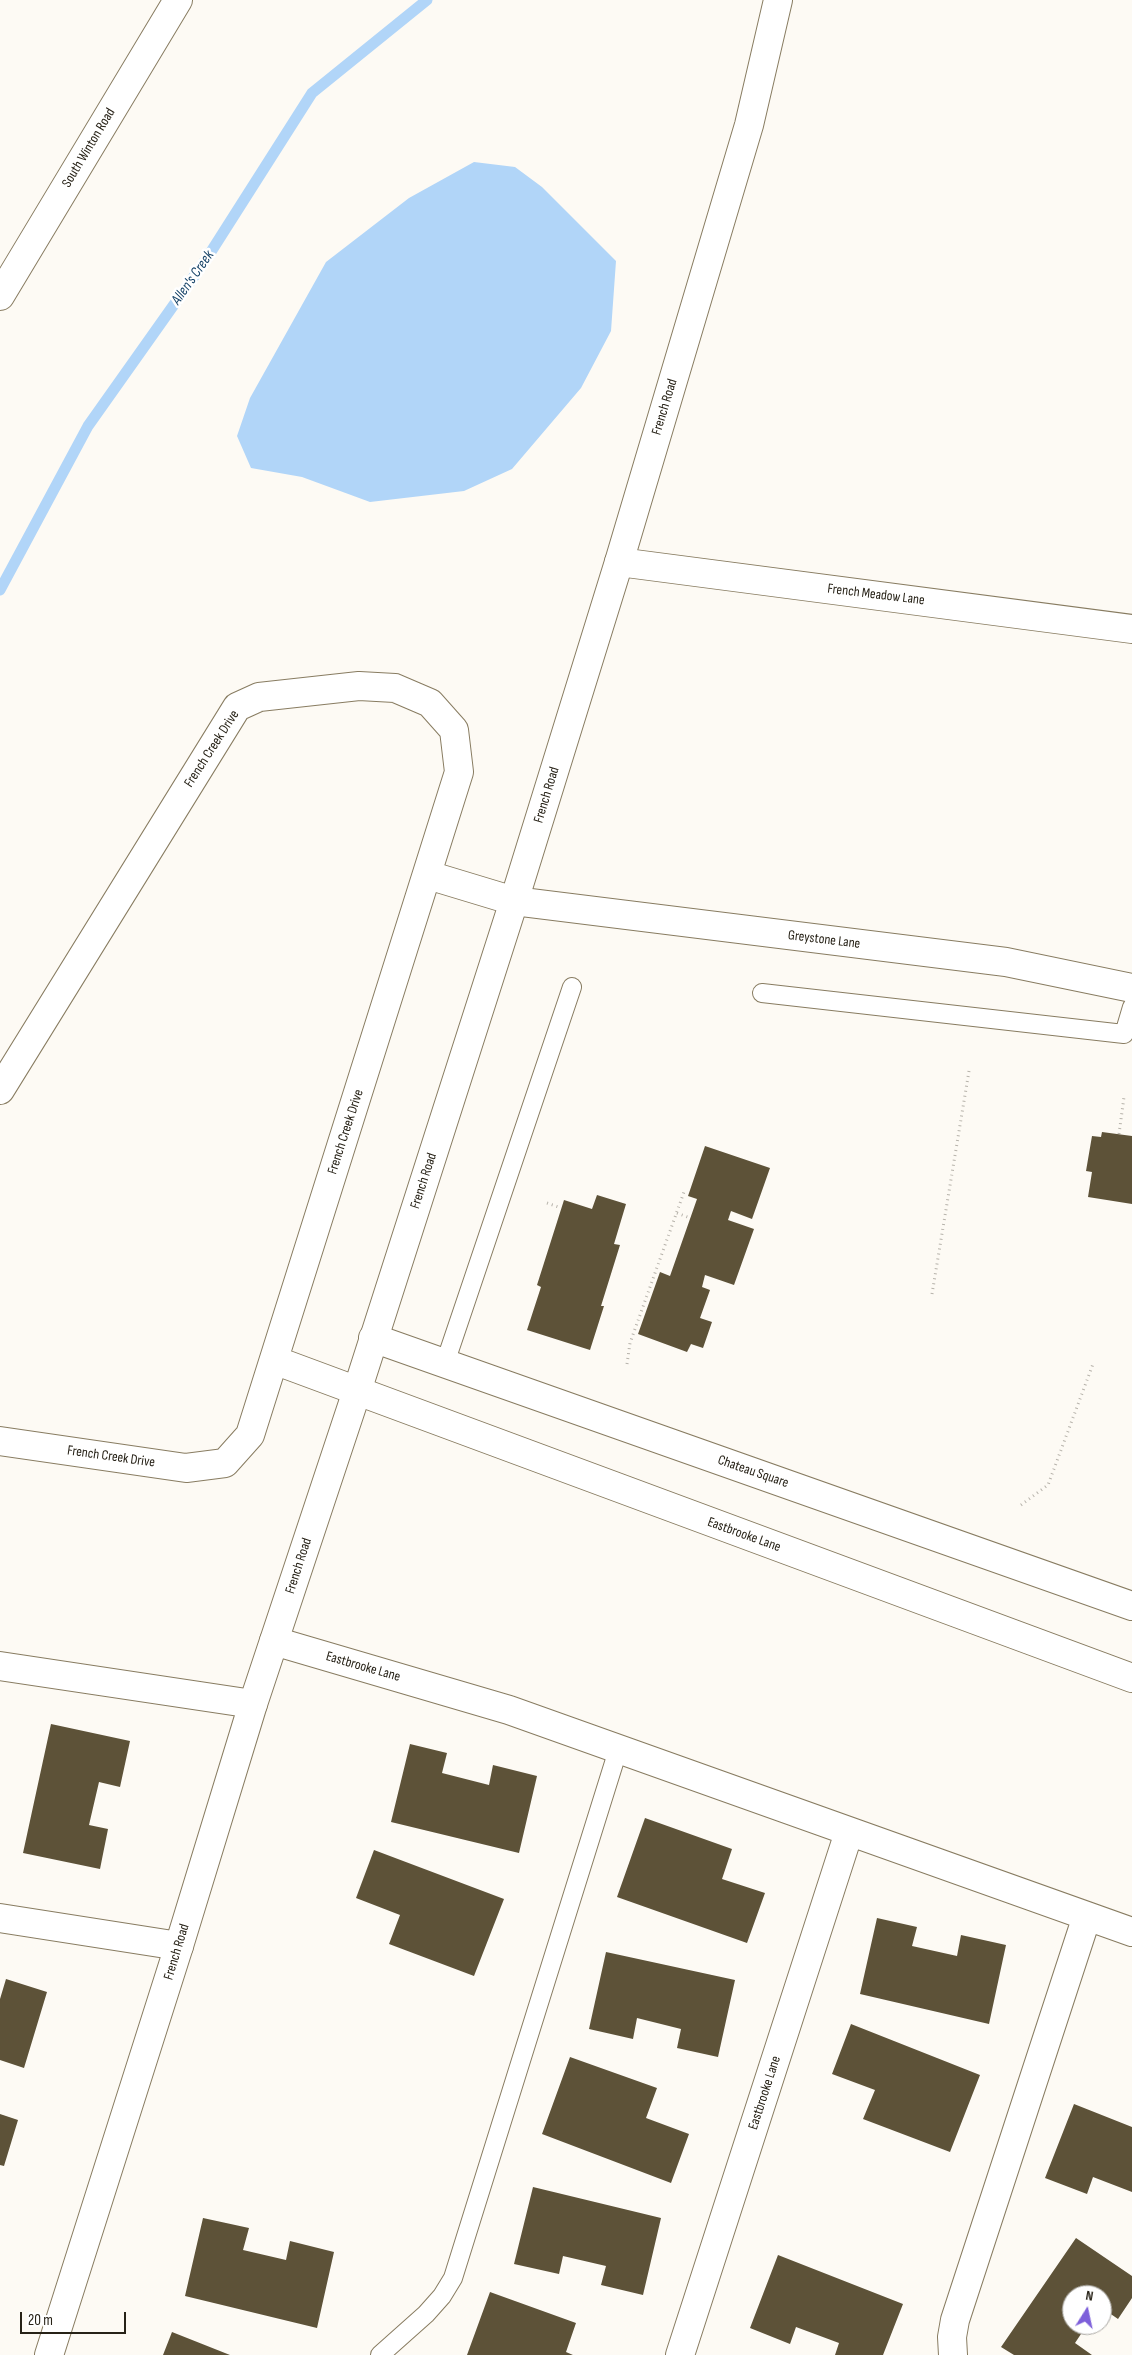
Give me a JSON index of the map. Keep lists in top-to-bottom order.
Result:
{
  "streets": {
    "street": [
      "South Winton Road",
      "French Road",
      "French Meadow Lane",
      "French Creek Drive",
      "Greystone Lane",
      "Chateau Square",
      "Eastbrooke Lane"
    ]
  },
  "crossings": [
    ["French Road", "French Meadow Lane"],
    ["French Road", "Greystone Lane"],
    ["French Road", "Chateau Square"],
    ["French Road", "Eastbrooke Lane"]
  ],
  "water": ["Allen's Creek"],
  "scale_bar": "20 m",
  "north": "top"
}
